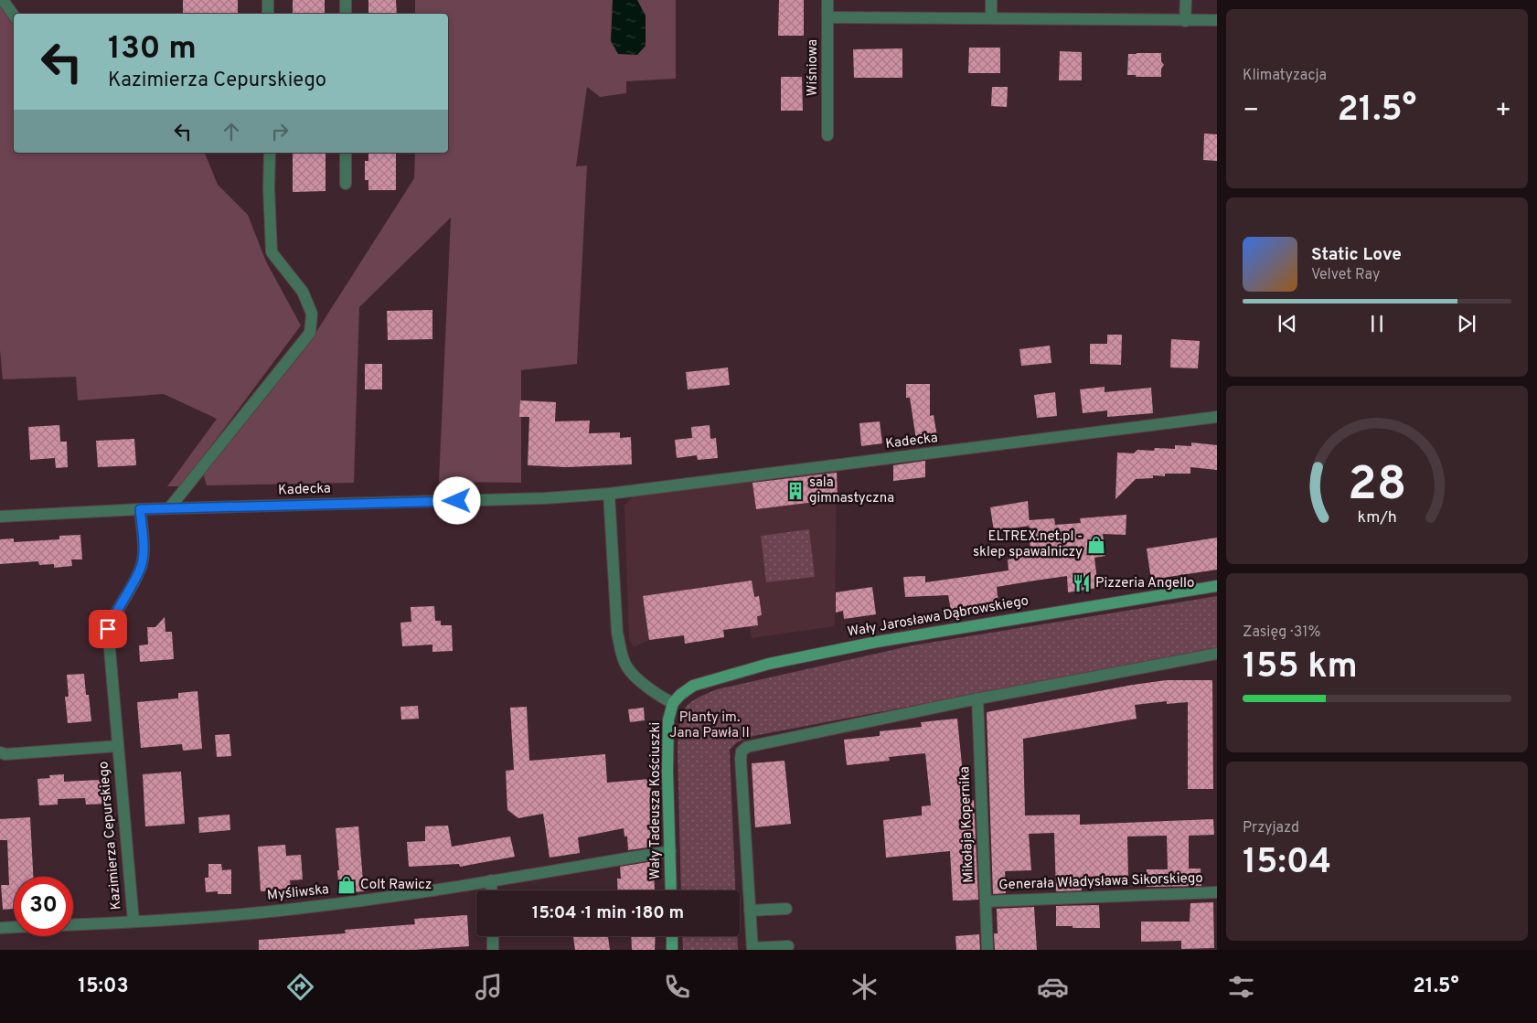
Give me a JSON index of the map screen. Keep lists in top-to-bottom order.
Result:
{
  "streets": {
    "street": [
      "Wiśniowa",
      "Kadecka",
      "Wały Jarosława Dąbrowskiego",
      "Wały Tadeusza Kościuszki",
      "Mikołaja Kopernika",
      "Kazimierza Cepurskiego",
      "Generała Władysława Sikorskiego",
      "Myśliwska"
    ]
  },
  "crossings": [
    ["Kadecka", "Kazimierza Cepurskiego"],
    ["Wały Jarosława Dąbrowskiego", "Wały Tadeusza Kościuszki"],
    ["Wały Tadeusza Kościuszki", "Myśliwska"],
    ["Mikołaja Kopernika", "Generała Władysława Sikorskiego"],
    ["Kazimierza Cepurskiego", "Myśliwska"]
  ],
  "parks": ["Planty im. Jana Pawła II"],
  "places": {
    "building": ["sala gimnastyczna"],
    "shop": ["ELTREX.net.pl - sklep spawalniczy", "Colt Rawicz"],
    "restaurant": ["Pizzeria Angello"]
  },
  "page": {
    "tile": [
      "Klimatyzacja",
      ["Zasięg · 31%", "155 km"],
      ["Przyjazd", "15:04"]
    ],
    "turn": ["130 m", "Kazimierza Cepurskiego"],
    "heat": ["−", "21.5°", "+"],
    "song": ["Static Love", "Velvet Ray"],
    "limit": "30",
    "trip": "15:04 · 1 min · 180 m",
    "tabs": ["15:03", "21.5°"],
    "gauge": ["28", "km/h"]
  }
}
